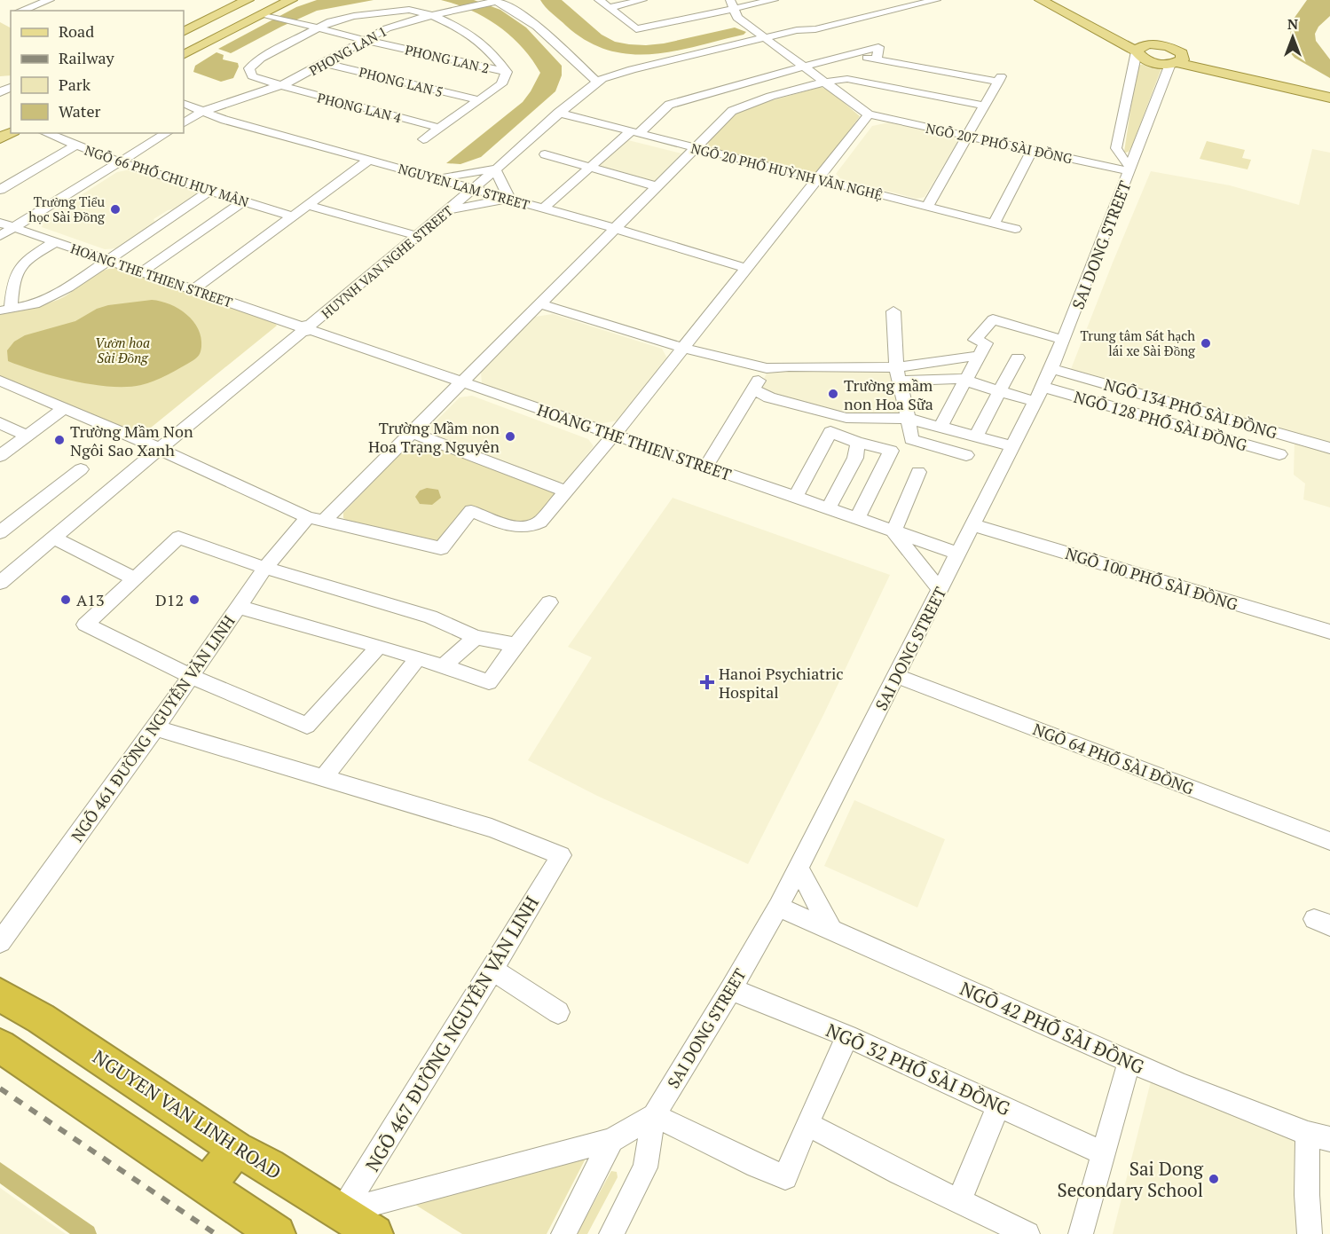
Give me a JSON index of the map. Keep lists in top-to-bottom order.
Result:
{
  "streets": {
    "highway": ["NGUYEN VAN LINH ROAD"],
    "street": [
      "PHONG LAN 1",
      "PHONG LAN 2",
      "PHONG LAN 5",
      "PHONG LAN 4",
      "NGÕ 207 PHỐ SÀI ĐỒNG",
      "NGÕ 20 PHỐ HUỲNH VĂN NGHỆ",
      "NGÕ 66 PHỐ CHU HUY MÂN",
      "NGUYEN LAM STREET",
      "SAI DONG STREET",
      "HUYNH VAN NGHE STREET",
      "HOANG THE THIEN STREET",
      "NGÕ 134 PHỐ SÀI ĐỒNG",
      "NGÕ 128 PHỐ SÀI ĐỒNG",
      "NGÕ 100 PHỐ SÀI ĐỒNG",
      "NGÕ 461 ĐƯỜNG NGUYỄN VĂN LINH",
      "NGÕ 64 PHỐ SÀI ĐỒNG",
      "NGÕ 42 PHỐ SÀI ĐỒNG",
      "NGÕ 467 ĐƯỜNG NGUYỄN VĂN LINH",
      "NGÕ 32 PHỐ SÀI ĐỒNG"
    ]
  },
  "crossings": [
    ["PHONG LAN 1", "PHONG LAN 2"],
    ["PHONG LAN 1", "PHONG LAN 5"],
    ["PHONG LAN 1", "PHONG LAN 4"],
    ["PHONG LAN 1", "NGUYEN LAM STREET"],
    ["PHONG LAN 2", "PHONG LAN 4"],
    ["NGÕ 207 PHỐ SÀI ĐỒNG", "SAI DONG STREET"],
    ["NGÕ 20 PHỐ HUỲNH VĂN NGHỆ", "HUYNH VAN NGHE STREET"],
    ["NGÕ 20 PHỐ HUỲNH VĂN NGHỆ", "NGÕ 461 ĐƯỜNG NGUYỄN VĂN LINH"],
    ["NGUYEN LAM STREET", "HUYNH VAN NGHE STREET"],
    ["NGUYEN LAM STREET", "NGÕ 461 ĐƯỜNG NGUYỄN VĂN LINH"],
    ["SAI DONG STREET", "HOANG THE THIEN STREET"],
    ["SAI DONG STREET", "NGÕ 134 PHỐ SÀI ĐỒNG"],
    ["SAI DONG STREET", "NGÕ 128 PHỐ SÀI ĐỒNG"],
    ["SAI DONG STREET", "NGÕ 100 PHỐ SÀI ĐỒNG"],
    ["SAI DONG STREET", "NGÕ 64 PHỐ SÀI ĐỒNG"],
    ["SAI DONG STREET", "NGÕ 42 PHỐ SÀI ĐỒNG"],
    ["SAI DONG STREET", "NGÕ 467 ĐƯỜNG NGUYỄN VĂN LINH"],
    ["SAI DONG STREET", "NGÕ 32 PHỐ SÀI ĐỒNG"],
    ["SAI DONG STREET", "NGUYEN VAN LINH ROAD"],
    ["HUYNH VAN NGHE STREET", "HOANG THE THIEN STREET"],
    ["HOANG THE THIEN STREET", "NGÕ 461 ĐƯỜNG NGUYỄN VĂN LINH"],
    ["NGÕ 467 ĐƯỜNG NGUYỄN VĂN LINH", "NGUYEN VAN LINH ROAD"]
  ],
  "parks": ["Vườn hoa Sài Đồng"],
  "places": {
    "other": [
      "Trường Tiểu học Sài Đồng",
      "Trung tâm Sát hạch lái xe Sài Đồng",
      "Trường mầm non Hoa Sữa",
      "Trường Mầm non Hoa Trạng Nguyên",
      "Trường Mầm Non Ngôi Sao Xanh",
      "A13",
      "D12",
      "Sai Dong Secondary School"
    ],
    "health": ["Hanoi Psychiatric Hospital"]
  },
  "legend": [
    "Road",
    "Railway",
    "Park",
    "Water"
  ],
  "north": "top"
}
